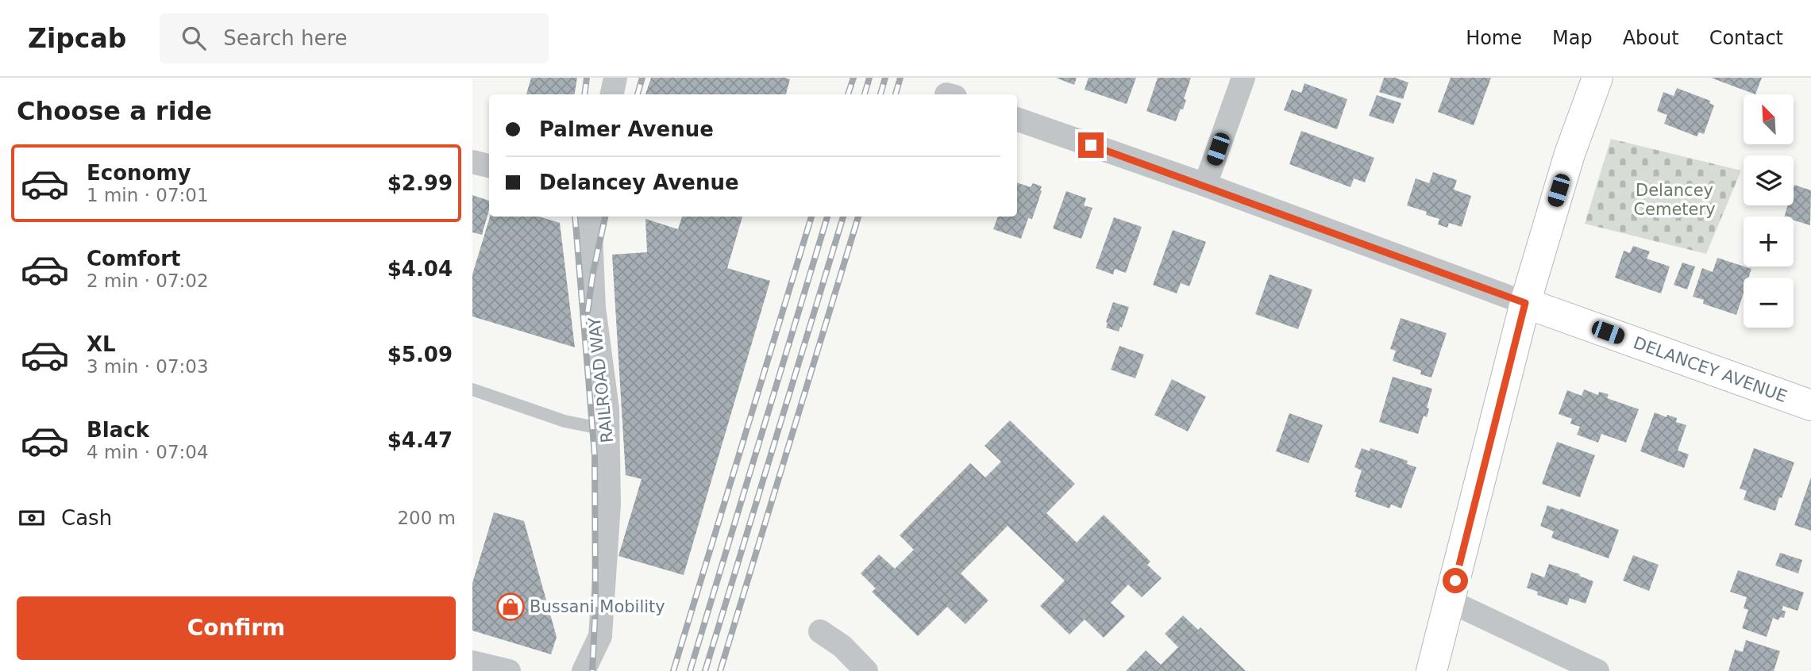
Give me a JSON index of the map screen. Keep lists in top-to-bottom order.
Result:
{
  "streets": {
    "street": ["DELANCEY AVENUE", "RAILROAD WAY"]
  },
  "parks": ["Delancey Cemetery"],
  "places": {
    "shop": ["Bussani Mobility"]
  },
  "north": "top left",
  "page": {
    "header": "Zipcab",
    "search": "Search here",
    "nav": [
      "Home",
      "Map",
      "About",
      "Contact"
    ],
    "heading": "Choose a ride",
    "map_buttons": ["+", "−"],
    "banner": ["Palmer Avenue", "Delancey Avenue"],
    "list": [
      {
        "name": "Economy",
        "note": "1 min · 07:01",
        "value": "$2.99"
      },
      {
        "name": "Comfort",
        "note": "2 min · 07:02",
        "value": "$4.04"
      },
      {
        "name": "XL",
        "note": "3 min · 07:03",
        "value": "$5.09"
      },
      {
        "name": "Black",
        "note": "4 min · 07:04",
        "value": "$4.47"
      }
    ],
    "pay": ["Cash", "200 m"],
    "buttons": "Confirm"
  }
}
